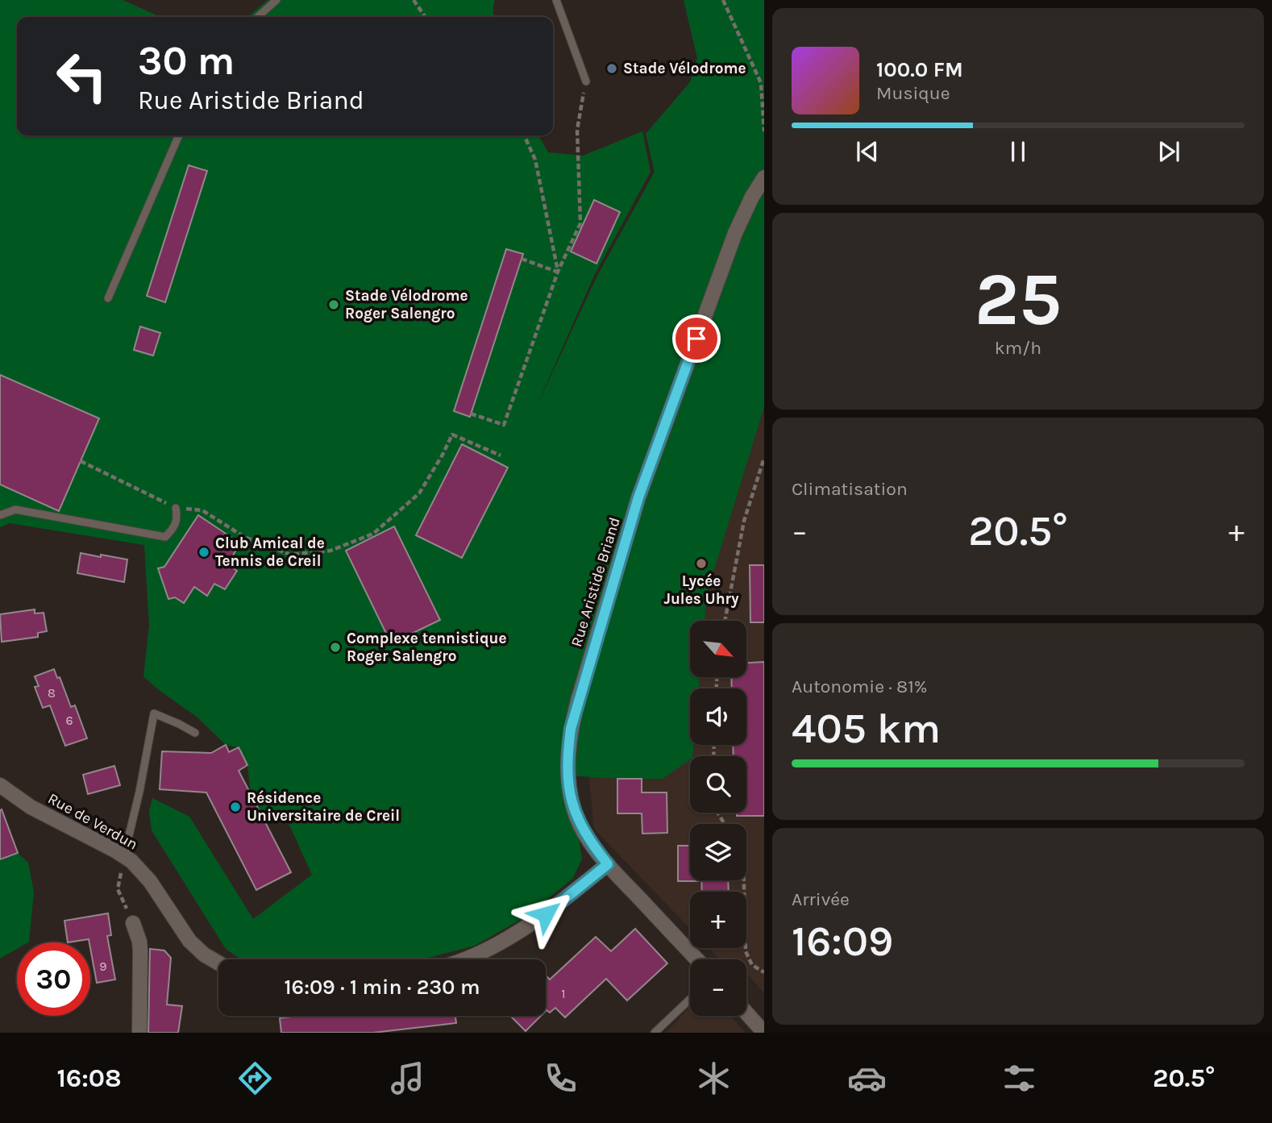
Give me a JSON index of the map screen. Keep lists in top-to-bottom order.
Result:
{
  "streets": {
    "street": ["Rue Aristide Briand", "Rue de Verdun"]
  },
  "places": [
    "Stade Vélodrome",
    "Stade Vélodrome Roger Salengro",
    "Club Amical de Tennis de Creil",
    "Lycée Jules Uhry",
    "Complexe tennistique Roger Salengro",
    "Résidence Universitaire de Creil"
  ],
  "house_numbers": [
    "8",
    "6",
    "9",
    "1"
  ],
  "north": "bottom right",
  "page": {
    "turn": ["30 m", "Rue Aristide Briand"],
    "song": ["100.0 FM", "Musique"],
    "tile": [
      ["25", "km/h"],
      "Climatisation",
      ["Autonomie · 81%", "405 km"],
      ["Arrivée", "16:09"]
    ],
    "heat": ["−", "20.5°", "+"],
    "map_buttons": ["+", "−"],
    "limit": "30",
    "trip": "16:09 · 1 min · 230 m",
    "tabs": ["16:08", "20.5°"]
  }
}
